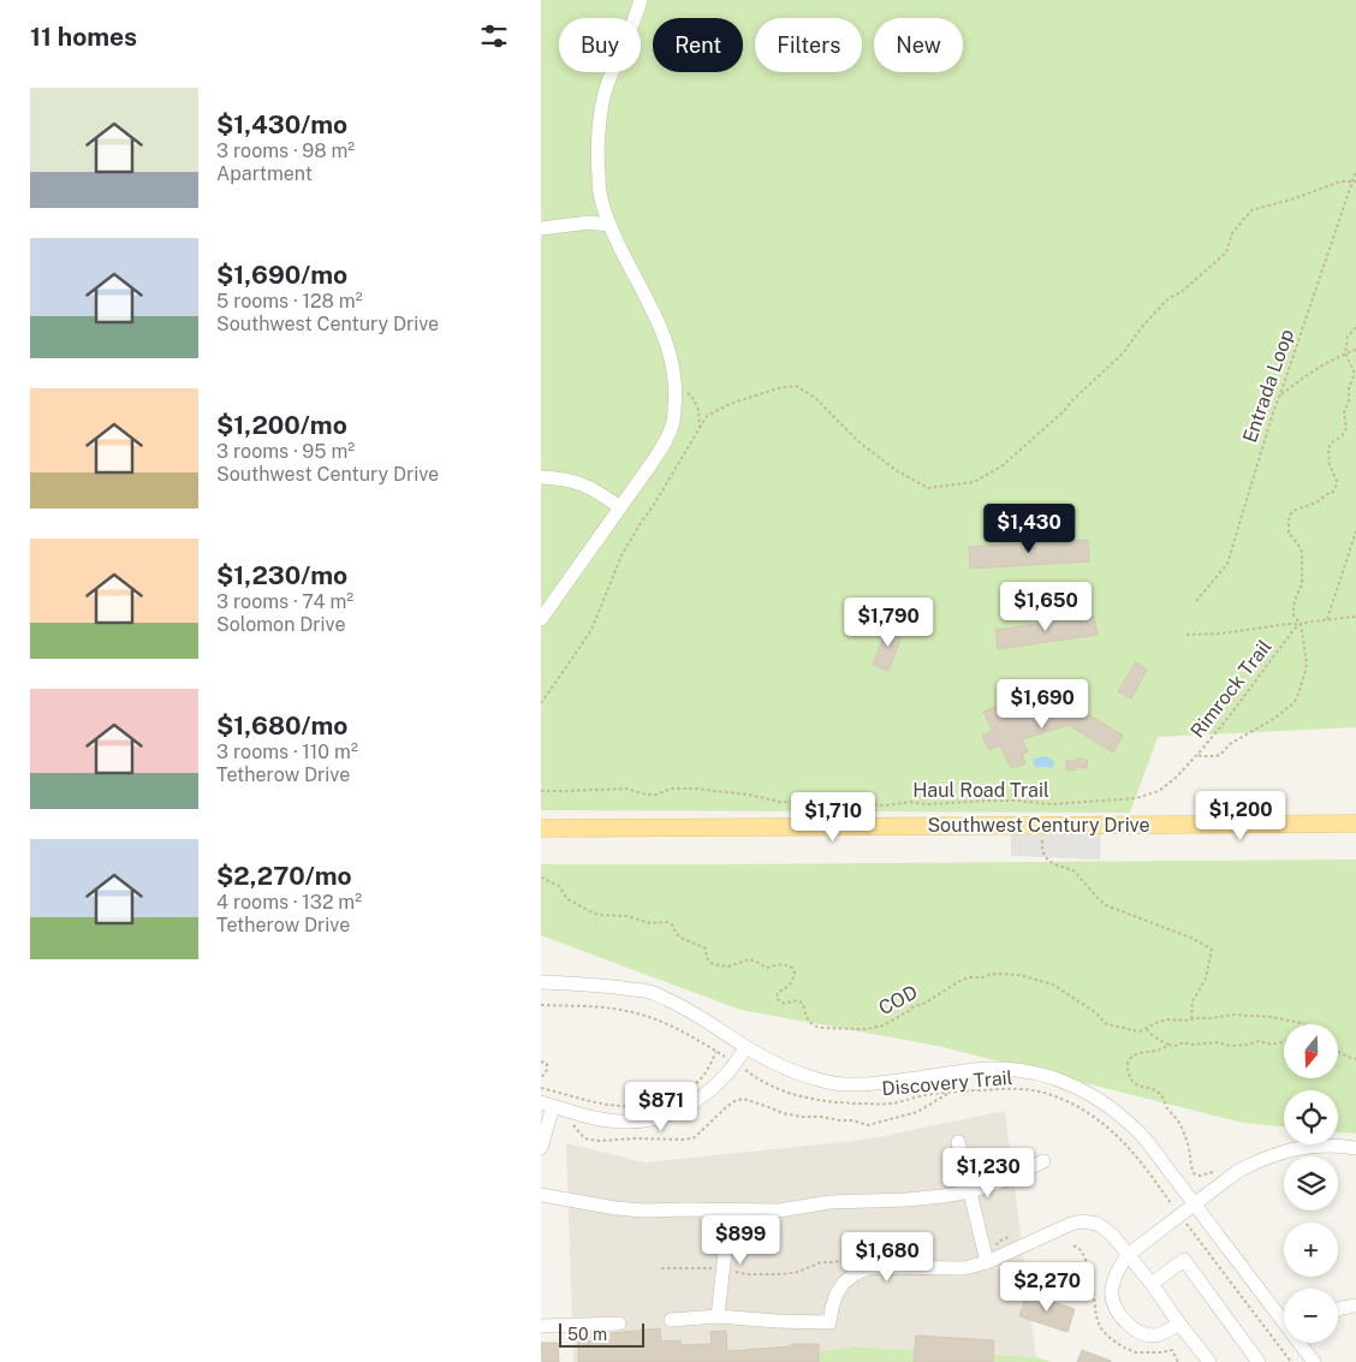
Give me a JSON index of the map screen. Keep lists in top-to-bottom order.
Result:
{
  "streets": {
    "main road": ["Southwest Century Drive"],
    "path": [
      "Entrada Loop",
      "Rimrock Trail",
      "Haul Road Trail",
      "COD",
      "Discovery Trail"
    ]
  },
  "crossings": [
    ["Rimrock Trail", "Haul Road Trail"]
  ],
  "scale_bar": "50 m",
  "north": "bottom",
  "page": {
    "heading": "11 homes",
    "chip": [
      "Buy",
      "Rent",
      "Filters",
      "New"
    ],
    "list": [
      {
        "name": "$1,430/mo",
        "note": "3 rooms · 98 m² · Apartment"
      },
      {
        "name": "$1,690/mo",
        "note": "5 rooms · 128 m² · Southwest Century Drive"
      },
      {
        "name": "$1,200/mo",
        "note": "3 rooms · 95 m² · Southwest Century Drive"
      },
      {
        "name": "$1,230/mo",
        "note": "3 rooms · 74 m² · Solomon Drive"
      },
      {
        "name": "$1,680/mo",
        "note": "3 rooms · 110 m² · Tetherow Drive"
      },
      {
        "name": "$2,270/mo",
        "note": "4 rooms · 132 m² · Tetherow Drive"
      }
    ],
    "price": [
      "$1,430",
      "$1,650",
      "$1,790",
      "$1,690",
      "$1,200",
      "$1,710",
      "$871",
      "$1,230",
      "$899",
      "$1,680",
      "$2,270"
    ],
    "map_buttons": ["+", "−"],
    "scale": "50 m"
  }
}
